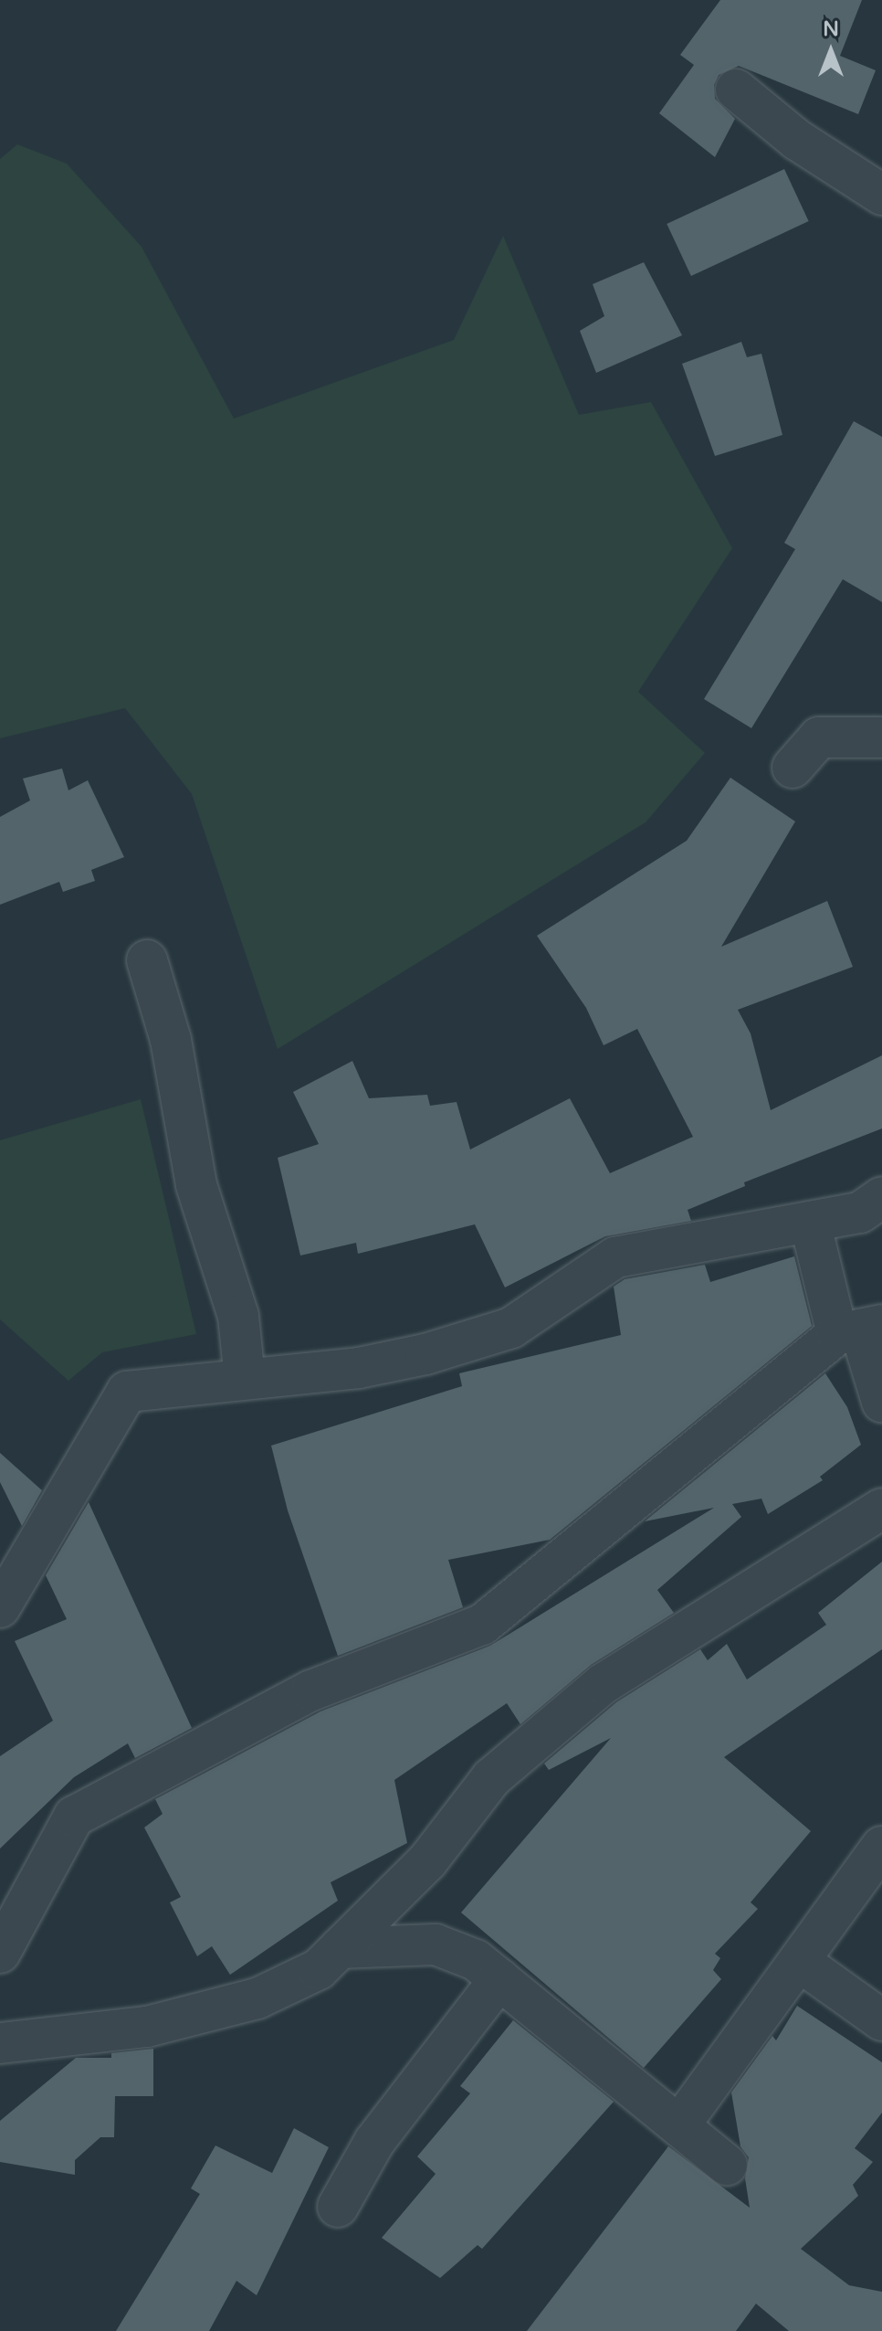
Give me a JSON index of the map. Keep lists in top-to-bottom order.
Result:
{
  "north": "top"
}
